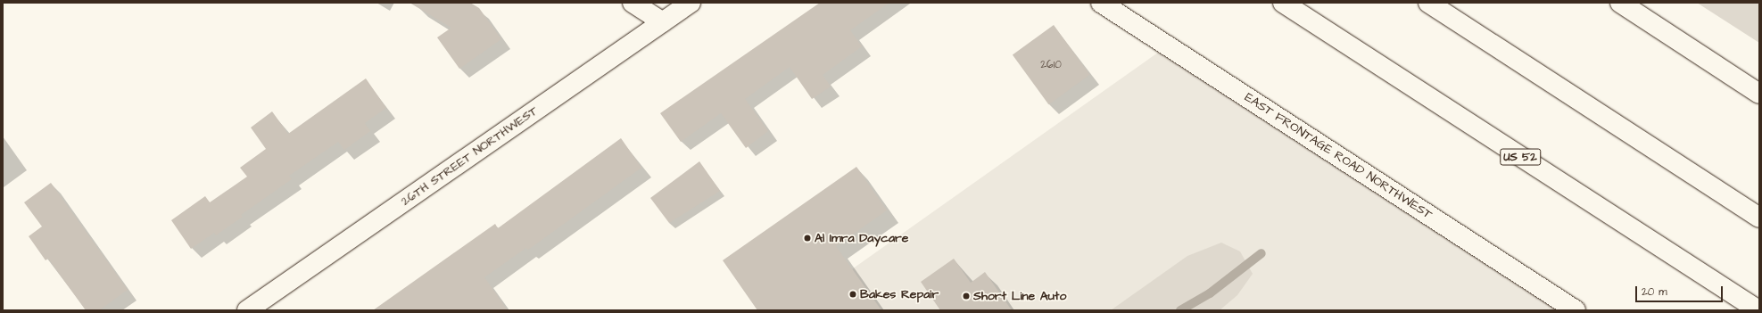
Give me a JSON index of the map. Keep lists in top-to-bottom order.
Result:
{
  "streets": {
    "main road": ["26TH STREET NORTHWEST", "EAST FRONTAGE ROAD NORTHWEST", "US 52"]
  },
  "places": ["Al Imra Daycare", "Bakes Repair", "Short Line Auto"],
  "house_numbers": ["2610"],
  "scale_bar": "20 m"
}
